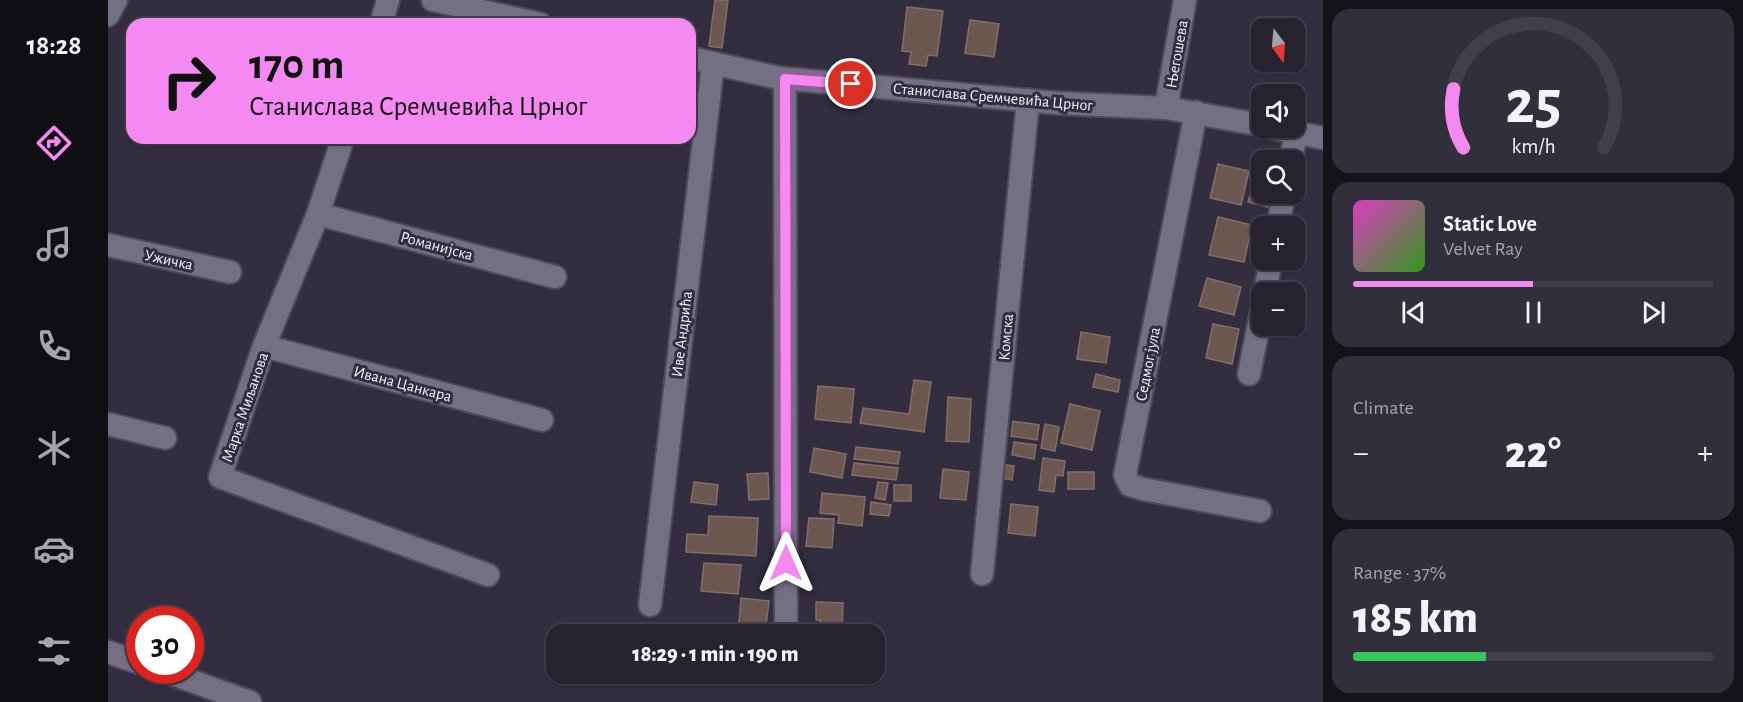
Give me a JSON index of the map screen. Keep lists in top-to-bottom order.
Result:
{
  "streets": {
    "street": [
      "Његошева",
      "Станислава Сремчевића Црног",
      "Романијска",
      "Ужичка",
      "Иве Андрића",
      "Комска",
      "Седмог јула",
      "Ивана Цанкара",
      "Марка Миљанова"
    ]
  },
  "crossings": [
    ["Његошева", "Станислава Сремчевића Црног"],
    ["Станислава Сремчевића Црног", "Иве Андрића"],
    ["Станислава Сремчевића Црног", "Комска"],
    ["Станислава Сремчевића Црног", "Седмог јула"],
    ["Романијска", "Марка Миљанова"],
    ["Ивана Цанкара", "Марка Миљанова"]
  ],
  "north": "bottom",
  "page": {
    "tabs": "18:28",
    "map_buttons": ["+", "−"],
    "turn": ["170 m", "Станислава Сремчевића Црног"],
    "song": ["Static Love", "Velvet Ray"],
    "tile": [
      "Climate",
      ["Range · 37%", "185 km"]
    ],
    "heat": ["−", "22°", "+"],
    "limit": "30",
    "trip": "18:29 · 1 min · 190 m",
    "gauge": ["25", "km/h"]
  }
}
